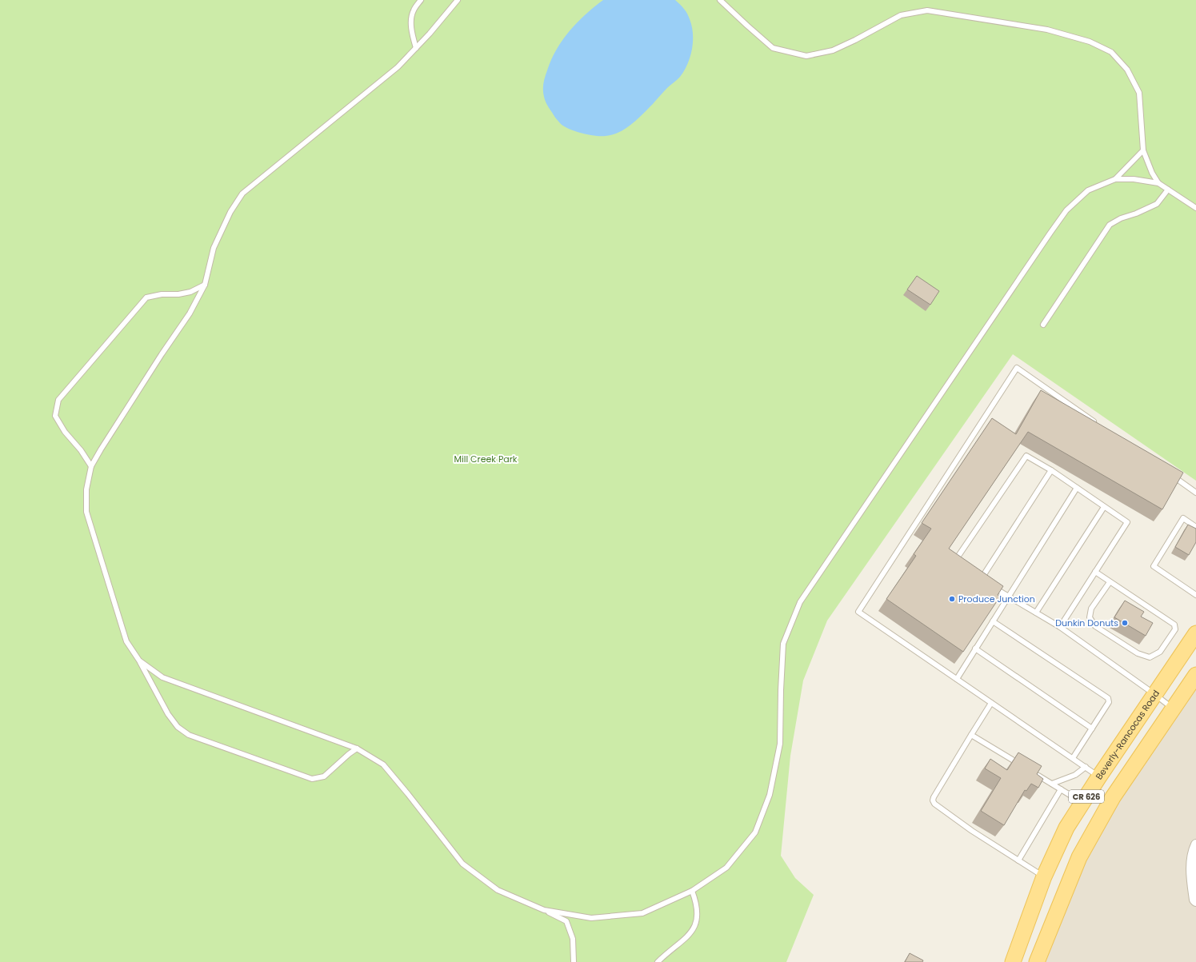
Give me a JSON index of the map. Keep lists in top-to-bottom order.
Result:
{
  "streets": {
    "main road": ["Beverly-Rancocas Road", "CR 626"]
  },
  "parks": ["Mill Creek Park"],
  "places": ["Produce Junction", "Dunkin Donuts"]
}
